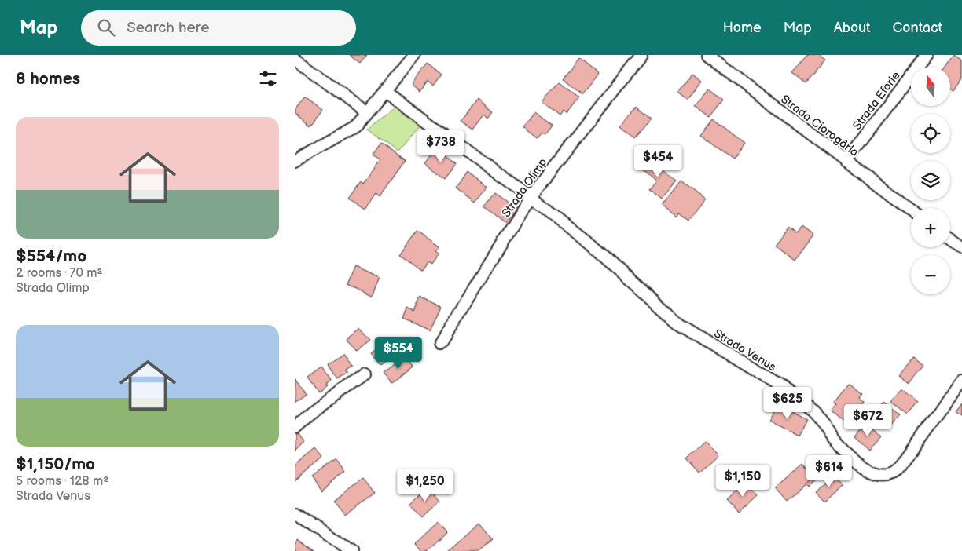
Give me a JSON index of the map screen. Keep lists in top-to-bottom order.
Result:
{
  "streets": {
    "street": [
      "Strada Eforie",
      "Strada Ciorogârla",
      "Strada Olimp",
      "Strada Venus"
    ]
  },
  "crossings": [
    ["Strada Eforie", "Strada Ciorogârla"],
    ["Strada Olimp", "Strada Venus"]
  ],
  "north": "top",
  "page": {
    "header": "Map",
    "search": "Search here",
    "nav": [
      "Home",
      "Map",
      "About",
      "Contact"
    ],
    "heading": "8 homes",
    "map_buttons": ["+", "−"],
    "list": [
      {
        "name": "$554/mo",
        "note": "2 rooms · 70 m² · Strada Olimp"
      },
      {
        "name": "$1,150/mo",
        "note": "5 rooms · 128 m² · Strada Venus"
      }
    ],
    "price": [
      "$738",
      "$454",
      "$554",
      "$625",
      "$672",
      "$614",
      "$1,150",
      "$1,250"
    ]
  }
}
